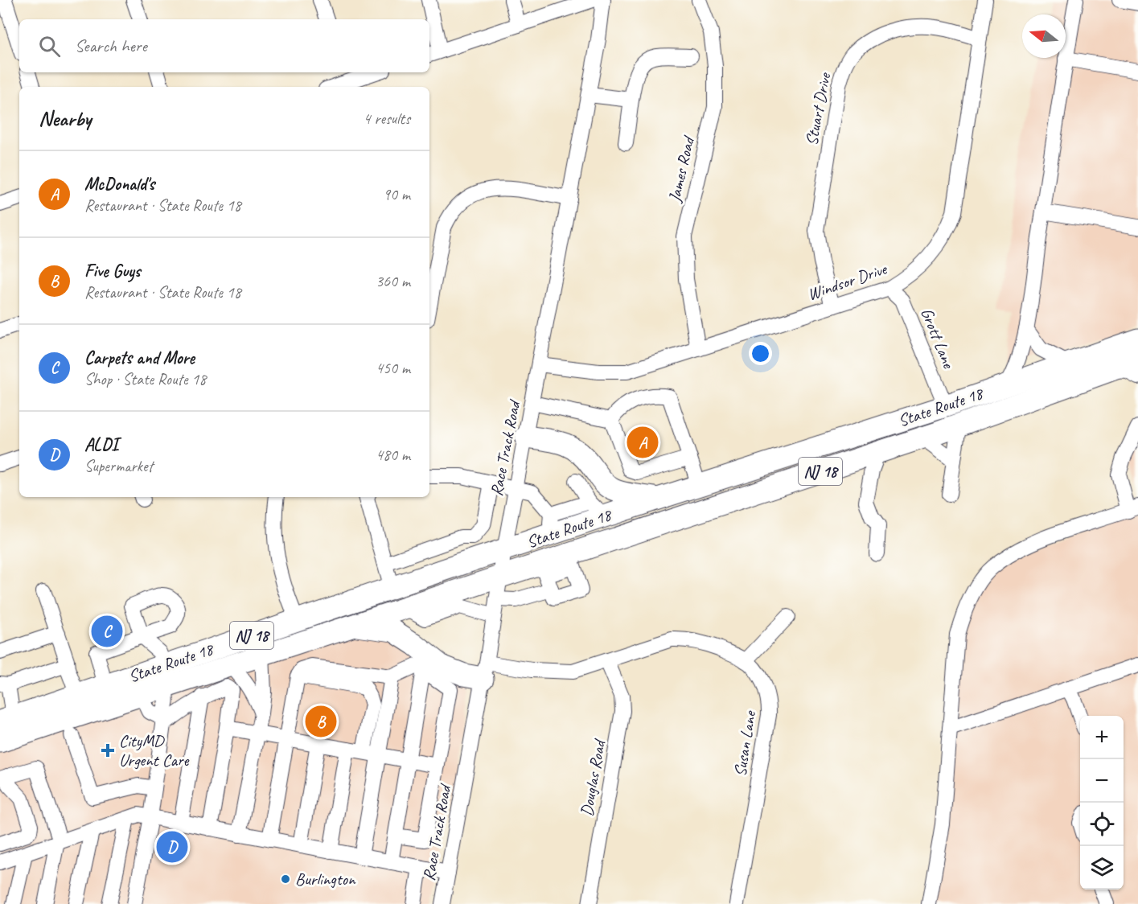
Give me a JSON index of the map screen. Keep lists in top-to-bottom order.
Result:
{
  "streets": {
    "highway": ["State Route 18", "NJ 18"],
    "street": [
      "Stuart Drive",
      "James Road",
      "Windsor Drive",
      "Grott Lane",
      "Race Track Road",
      "Susan Lane",
      "Douglas Road"
    ]
  },
  "crossings": [
    ["Stuart Drive", "Windsor Drive"],
    ["James Road", "Windsor Drive"],
    ["Windsor Drive", "Grott Lane"],
    ["Windsor Drive", "Race Track Road"],
    ["Grott Lane", "State Route 18"],
    ["State Route 18", "Race Track Road"],
    ["Race Track Road", "Susan Lane"],
    ["Susan Lane", "Douglas Road"]
  ],
  "places": {
    "health": ["CityMD Urgent Care"],
    "other": ["Burlington"]
  },
  "north": "left",
  "page": {
    "search": "Search here",
    "heading": ["Nearby", "4 results"],
    "list": [
      {
        "mark": "A",
        "name": "McDonald's",
        "note": "Restaurant · State Route 18",
        "value": "90 m"
      },
      {
        "mark": "B",
        "name": "Five Guys",
        "note": "Restaurant · State Route 18",
        "value": "360 m"
      },
      {
        "mark": "C",
        "name": "Carpets and More",
        "note": "Shop · State Route 18",
        "value": "450 m"
      },
      {
        "mark": "D",
        "name": "ALDI",
        "note": "Supermarket",
        "value": "480 m"
      }
    ],
    "pins": [
      "A",
      "C",
      "B",
      "D"
    ],
    "map_buttons": ["+", "−"]
  }
}
